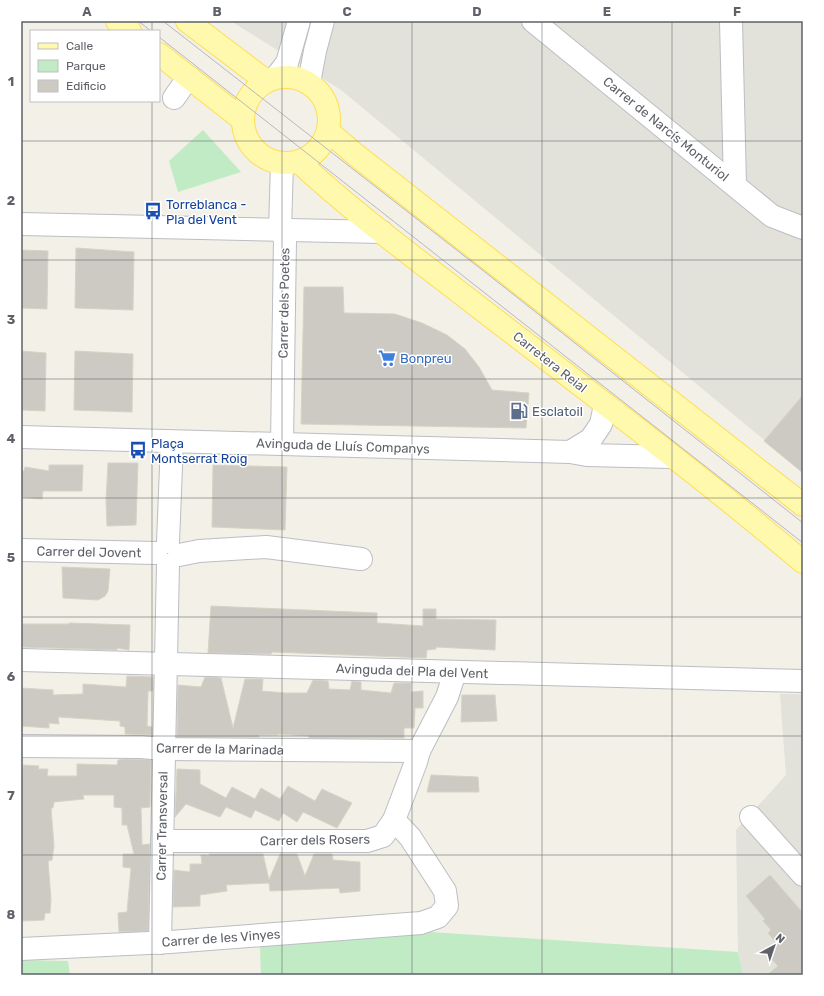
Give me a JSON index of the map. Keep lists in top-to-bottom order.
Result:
{
  "streets": {
    "main road": ["Carretera Reial"],
    "street": [
      "Carrer de Narcís Monturiol",
      "Carrer dels Poetes",
      "Avinguda de Lluís Companys",
      "Carrer del Jovent",
      "Avinguda del Pla del Vent",
      "Carrer de la Marinada",
      "Carrer Transversal",
      "Carrer dels Rosers",
      "Carrer de les Vinyes"
    ]
  },
  "crossings": [
    ["Carrer dels Poetes", "Carretera Reial"],
    ["Carrer dels Poetes", "Avinguda de Lluís Companys"],
    ["Carretera Reial", "Avinguda de Lluís Companys"],
    ["Avinguda de Lluís Companys", "Carrer Transversal"],
    ["Carrer del Jovent", "Carrer Transversal"],
    ["Avinguda del Pla del Vent", "Carrer Transversal"],
    ["Avinguda del Pla del Vent", "Carrer dels Rosers"],
    ["Carrer de la Marinada", "Carrer Transversal"],
    ["Carrer de la Marinada", "Carrer dels Rosers"],
    ["Carrer Transversal", "Carrer dels Rosers"],
    ["Carrer Transversal", "Carrer de les Vinyes"],
    ["Carrer dels Rosers", "Carrer de les Vinyes"]
  ],
  "places": {
    "bus stop": ["Torreblanca - Pla del Vent", "Plaça Montserrat Roig"],
    "supermarket": ["Bonpreu"],
    "fuel station": ["Esclatoil"]
  },
  "legend": ["Calle", "Parque", "Edificio"],
  "north": "top right",
  "grid": {
    "columns": [
      "A",
      "B",
      "C",
      "D",
      "E",
      "F"
    ],
    "rows": [
      "1",
      "2",
      "3",
      "4",
      "5",
      "6",
      "7",
      "8"
    ]
  }
}
